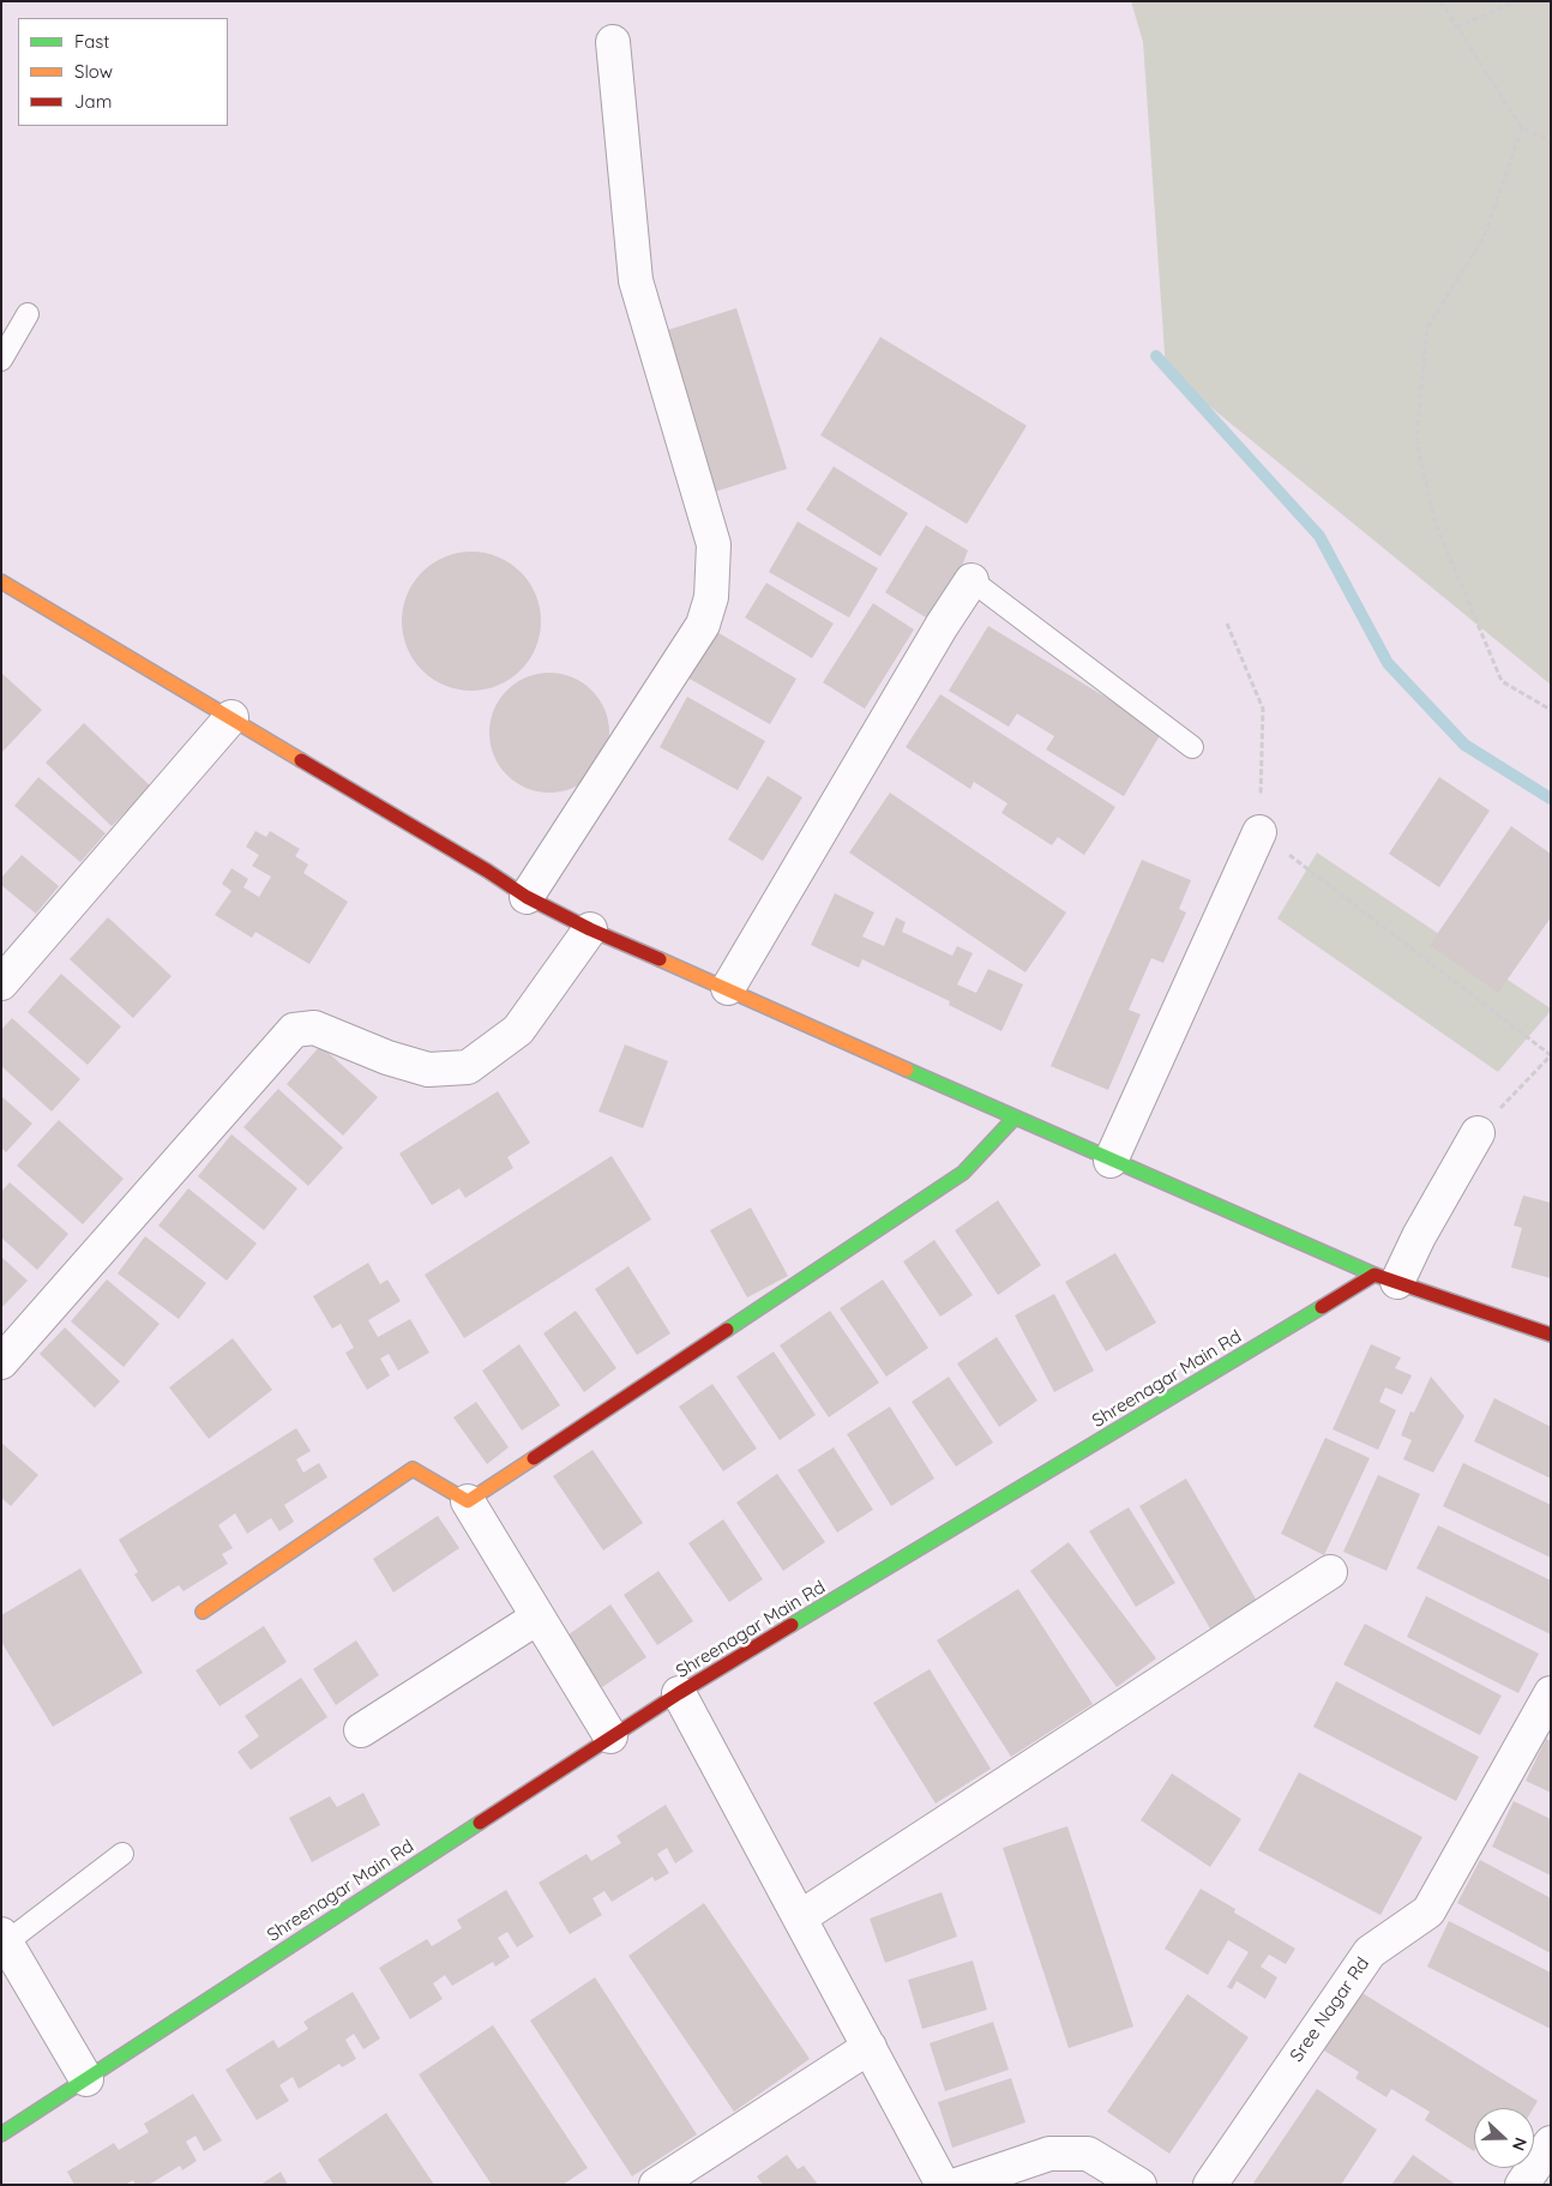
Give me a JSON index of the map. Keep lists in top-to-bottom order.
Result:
{
  "streets": {
    "street": ["Shreenagar Main Rd", "Sree Nagar Rd"]
  },
  "legend": ["Fast", "Slow", "Jam"],
  "north": "right"
}
